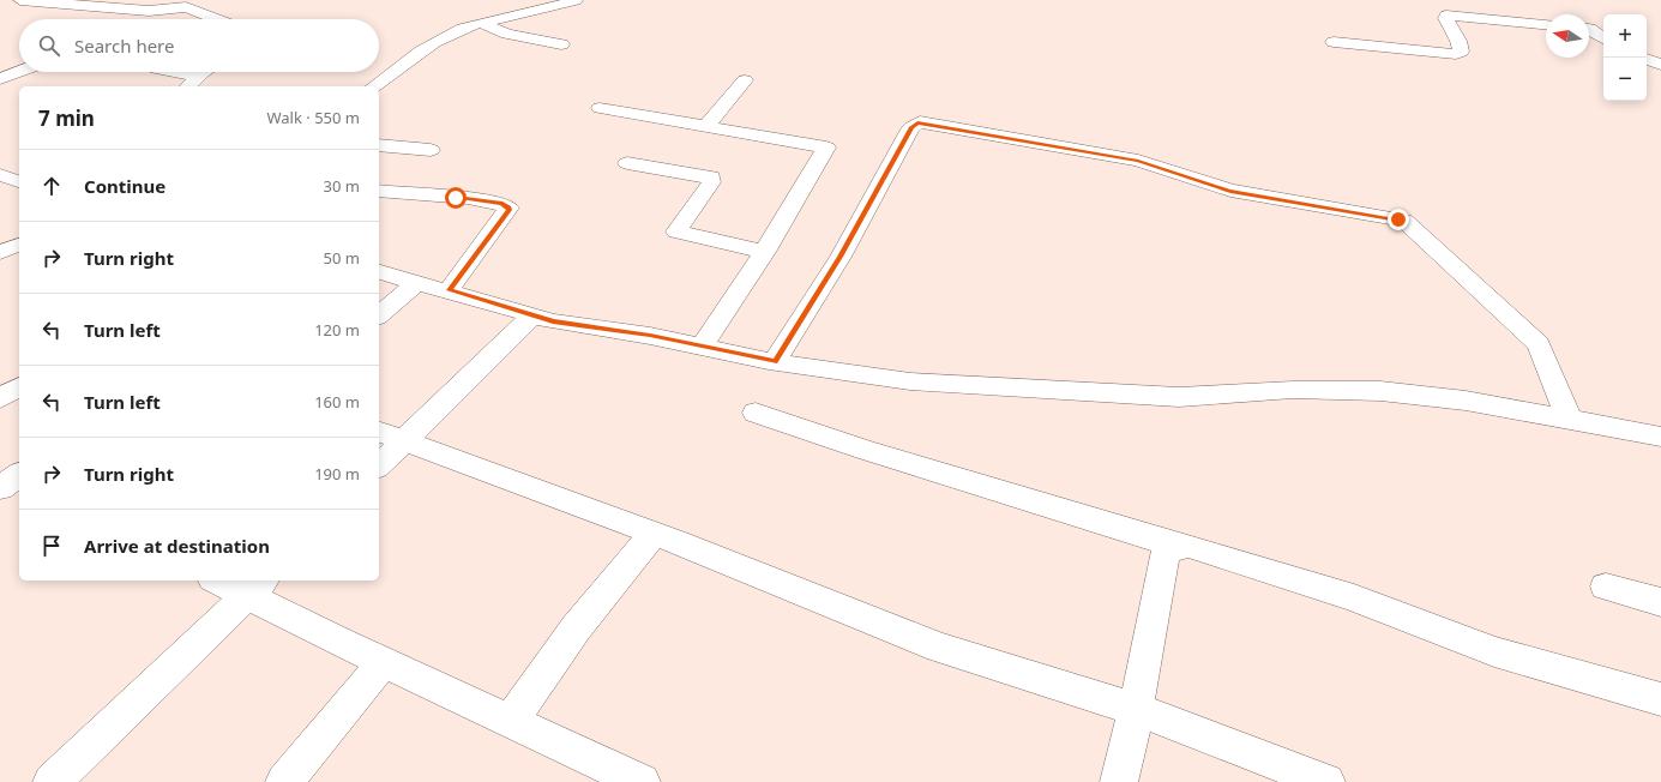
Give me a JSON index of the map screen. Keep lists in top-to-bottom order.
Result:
{
  "north": "left",
  "page": {
    "map_buttons": ["+", "−"],
    "search": "Search here",
    "heading": ["7 min", "Walk · 550 m"],
    "list": [
      ["Continue", "30 m"],
      ["Turn right", "50 m"],
      ["Turn left", "120 m"],
      ["Turn left", "160 m"],
      ["Turn right", "190 m"],
      "Arrive at destination"
    ]
  }
}
